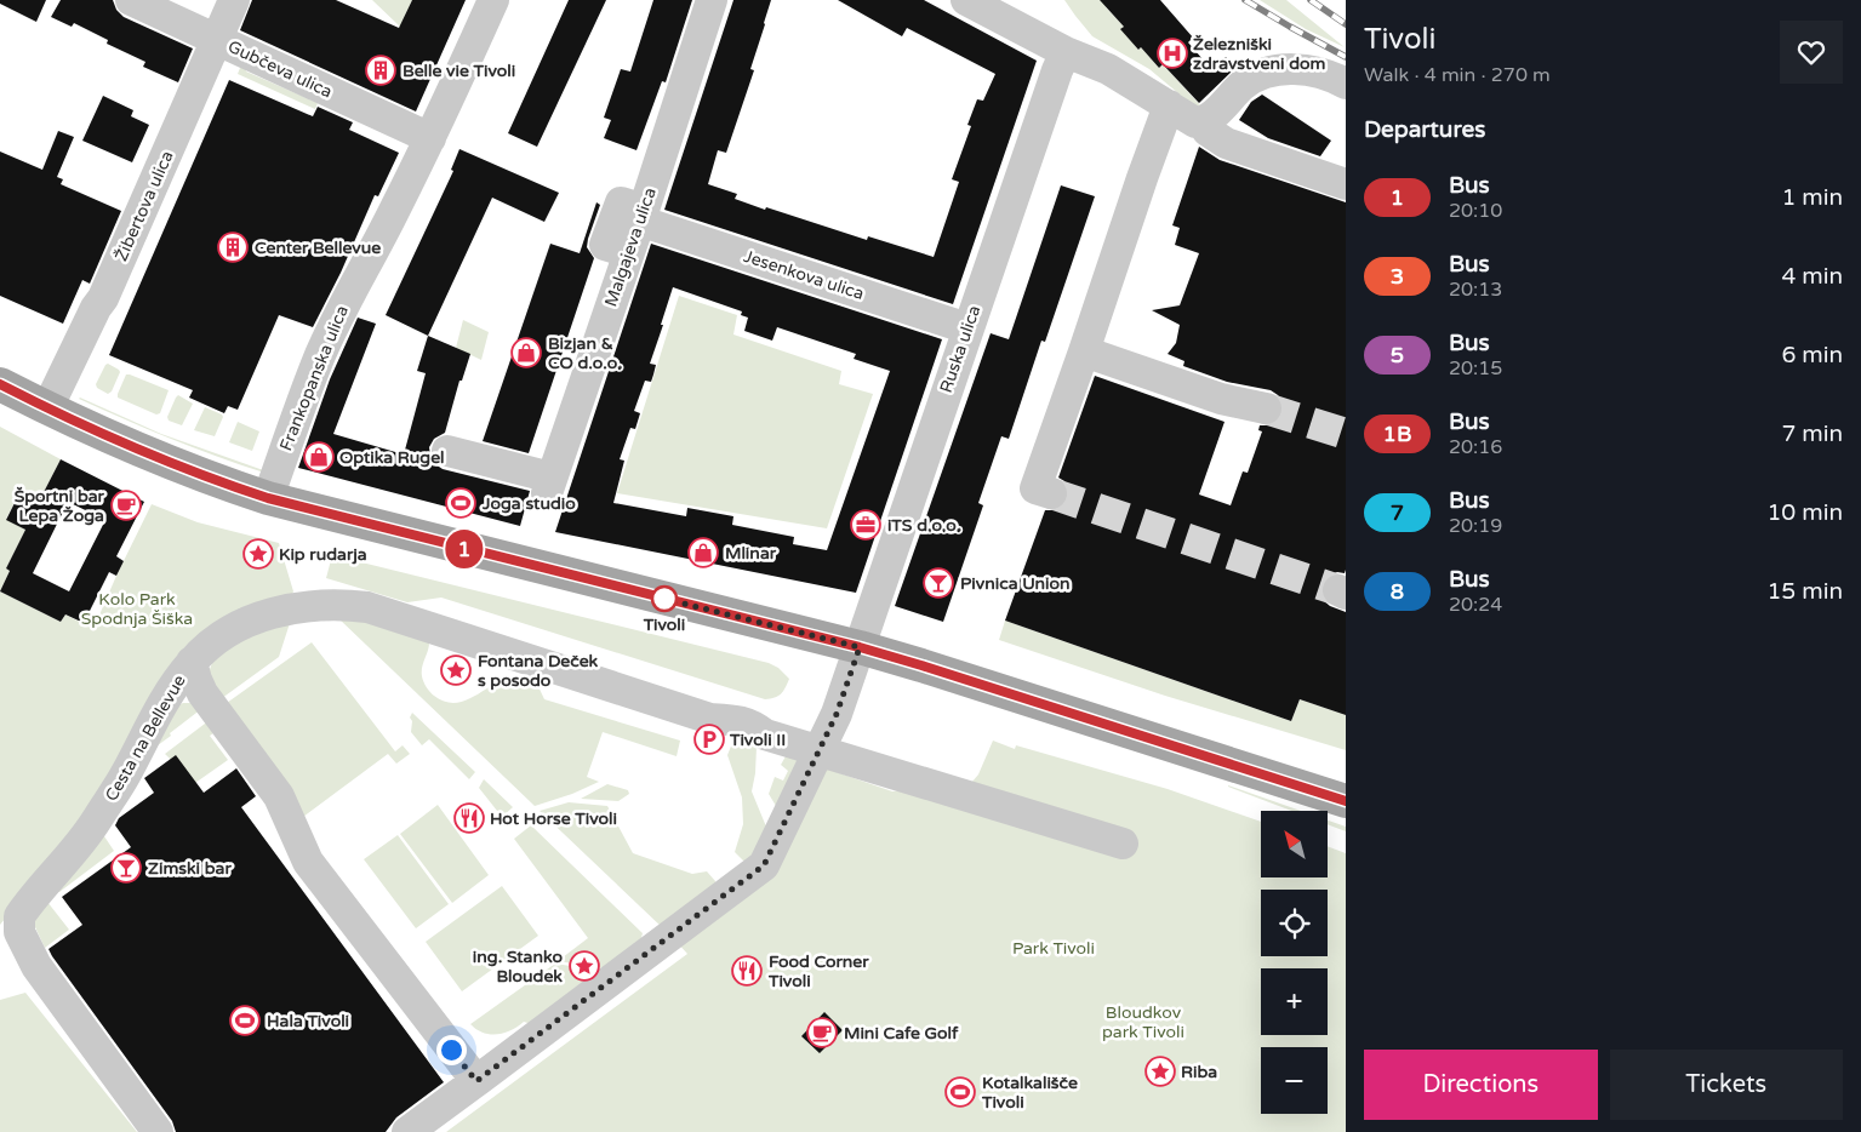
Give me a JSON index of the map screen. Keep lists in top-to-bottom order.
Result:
{
  "streets": {
    "street": [
      "Gubčeva ulica",
      "Žibertova ulica",
      "Malgajeva ulica",
      "Jesenkova ulica",
      "Ruska ulica",
      "Frankopanska ulica",
      "Cesta na Bellevue"
    ]
  },
  "crossings": [
    ["Gubčeva ulica", "Žibertova ulica"],
    ["Gubčeva ulica", "Frankopanska ulica"],
    ["Malgajeva ulica", "Jesenkova ulica"],
    ["Jesenkova ulica", "Ruska ulica"],
    ["Ruska ulica", "Cesta na Bellevue"]
  ],
  "parks": ["Kolo Park Spodnja Šiška", "Park Tivoli", "Bloudkov park Tivoli"],
  "places": {
    "hospital": ["Železniški zdravstveni dom"],
    "building": ["Belle vie Tivoli", "Center Bellevue"],
    "shop": ["Bizjan & CO d.o.o.", "Optika Rugel", "Mlinar"],
    "sports": ["Joga studio", "Hala Tivoli", "Kotalkališče Tivoli"],
    "cafe": ["Športni bar Lepa Žoga", "Mini Cafe Golf"],
    "office": ["iTS d.o.o."],
    "place": [
      "Kip rudarja",
      "Fontana Deček s posodo",
      "ing. Stanko Bloudek",
      "Riba"
    ],
    "bar": ["Pivnica Union", "Zimski bar"],
    "other": ["Tivoli"],
    "parking": ["Tivoli II"],
    "restaurant": ["Hot Horse Tivoli", "Food Corner Tivoli"]
  },
  "lines": ["bus line 1"],
  "north": "top left",
  "page": {
    "on_map": "1",
    "heading": [
      ["Tivoli", "Walk · 4 min · 270 m"],
      "Departures"
    ],
    "list": [
      {
        "mark": "1",
        "name": "Bus",
        "note": "20:10",
        "value": "1 min"
      },
      {
        "mark": "3",
        "name": "Bus",
        "note": "20:13",
        "value": "4 min"
      },
      {
        "mark": "5",
        "name": "Bus",
        "note": "20:15",
        "value": "6 min"
      },
      {
        "mark": "1B",
        "name": "Bus",
        "note": "20:16",
        "value": "7 min"
      },
      {
        "mark": "7",
        "name": "Bus",
        "note": "20:19",
        "value": "10 min"
      },
      {
        "mark": "8",
        "name": "Bus",
        "note": "20:24",
        "value": "15 min"
      }
    ],
    "map_buttons": ["+", "−"],
    "buttons": ["Directions", "Tickets"]
  }
}
